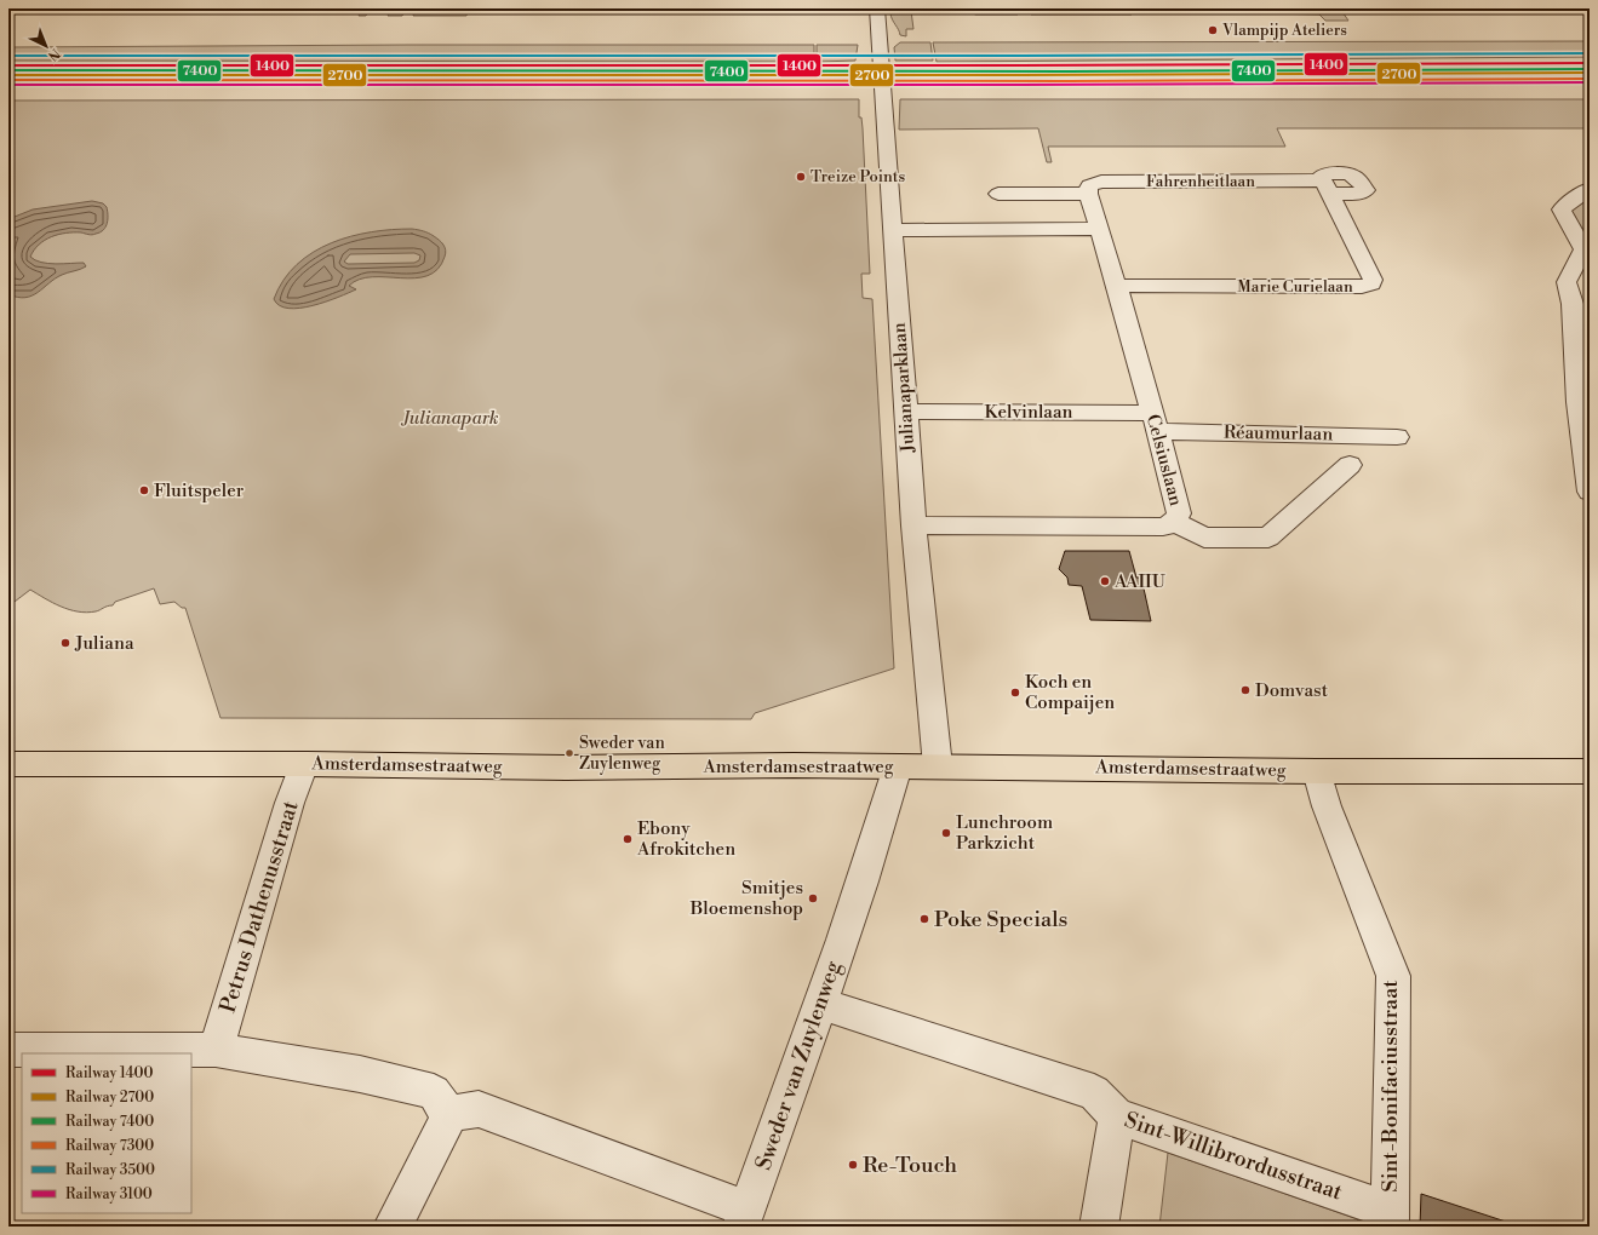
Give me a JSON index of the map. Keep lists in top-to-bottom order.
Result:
{
  "streets": {
    "main road": ["Amsterdamsestraatweg"],
    "street": [
      "Fahrenheitlaan",
      "Marie Curielaan",
      "Julianaparklaan",
      "Kelvinlaan",
      "Réaumurlaan",
      "Celsiuslaan",
      "Petrus Dathenusstraat",
      "Sweder van Zuylenweg",
      "Sint-Bonifaciusstraat",
      "Sint-Willibrordusstraat"
    ]
  },
  "crossings": [
    ["Fahrenheitlaan", "Marie Curielaan"],
    ["Fahrenheitlaan", "Celsiuslaan"],
    ["Marie Curielaan", "Celsiuslaan"],
    ["Julianaparklaan", "Kelvinlaan"],
    ["Julianaparklaan", "Celsiuslaan"],
    ["Julianaparklaan", "Amsterdamsestraatweg"],
    ["Kelvinlaan", "Réaumurlaan"],
    ["Kelvinlaan", "Celsiuslaan"],
    ["Réaumurlaan", "Celsiuslaan"],
    ["Amsterdamsestraatweg", "Petrus Dathenusstraat"],
    ["Amsterdamsestraatweg", "Sweder van Zuylenweg"],
    ["Amsterdamsestraatweg", "Sint-Bonifaciusstraat"],
    ["Sweder van Zuylenweg", "Sint-Willibrordusstraat"],
    ["Sint-Bonifaciusstraat", "Sint-Willibrordusstraat"]
  ],
  "parks": ["Julianapark"],
  "places": [
    "Vlampijp Ateliers",
    "Treize Points",
    "Fluitspeler",
    "AAIIU",
    "Juliana",
    "Domvast",
    "Koch en Compaijen",
    "Sweder van Zuylenweg",
    "Lunchroom Parkzicht",
    "Ebony Afrokitchen",
    "Smitjes Bloemenshop",
    "Poke Specials",
    "Re-Touch"
  ],
  "lines": [
    "rail line 3500",
    "rail line 1400",
    "rail line 7400",
    "rail line 2700",
    "rail line 7300",
    "rail line 3100"
  ],
  "legend": [
    "Railway 1400",
    "Railway 2700",
    "Railway 7400",
    "Railway 7300",
    "Railway 3500",
    "Railway 3100"
  ],
  "north": "bottom right"
}
